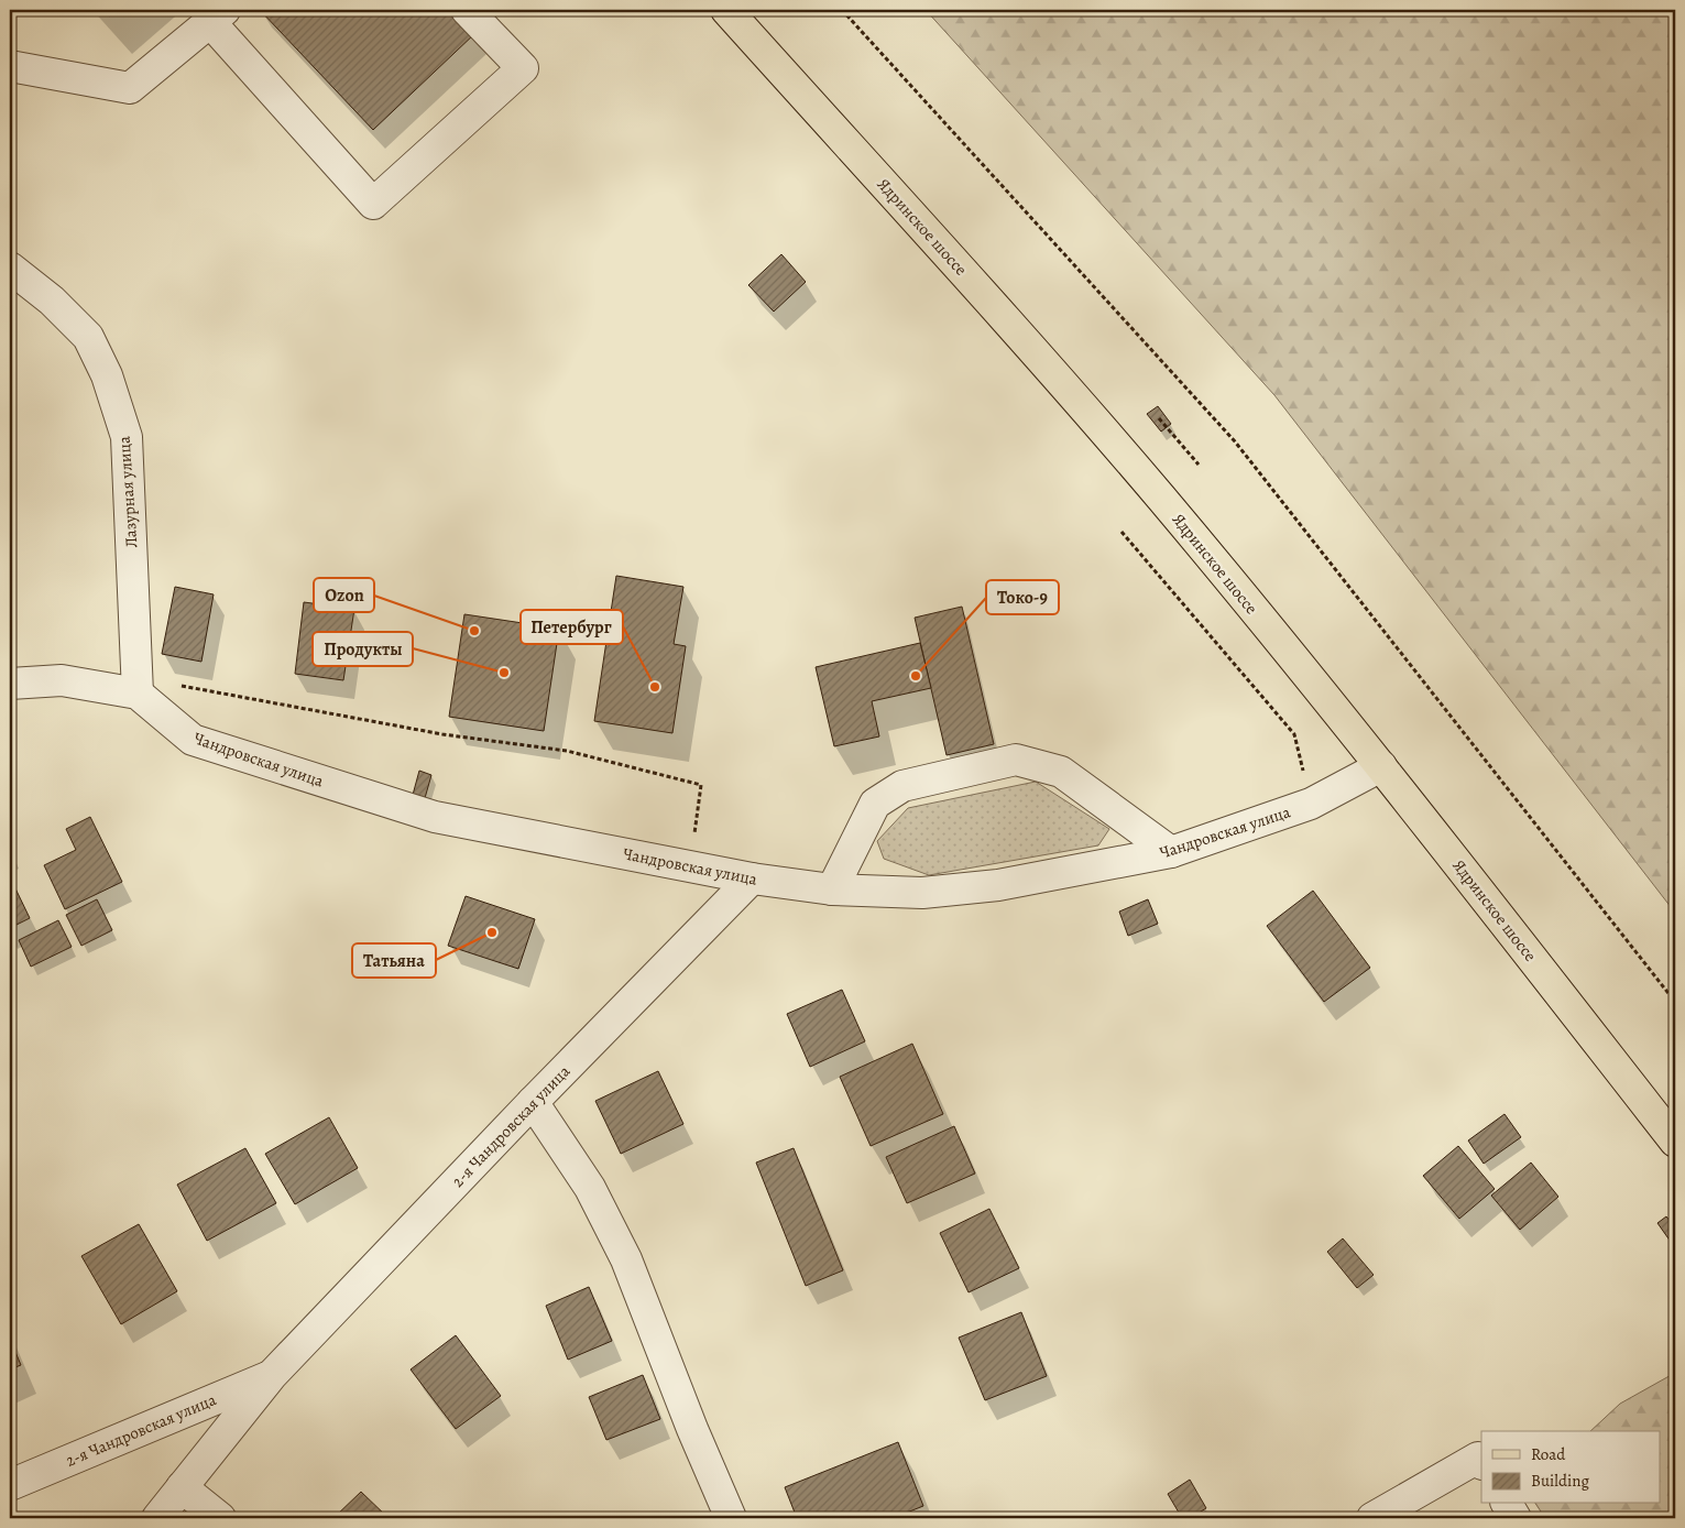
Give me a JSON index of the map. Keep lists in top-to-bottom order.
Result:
{
  "streets": {
    "main road": ["Ядринское шоссе"],
    "street": ["Лазурная улица", "Чандровская улица", "2-я Чандровская улица"]
  },
  "crossings": [
    ["Ядринское шоссе", "Чандровская улица"],
    ["Лазурная улица", "Чандровская улица"],
    ["Чандровская улица", "2-я Чандровская улица"]
  ],
  "places": [
    "Ozon",
    "Продукты",
    "Токо-9",
    "Петербург",
    "Татьяна"
  ],
  "legend": ["Road", "Building"]
}
